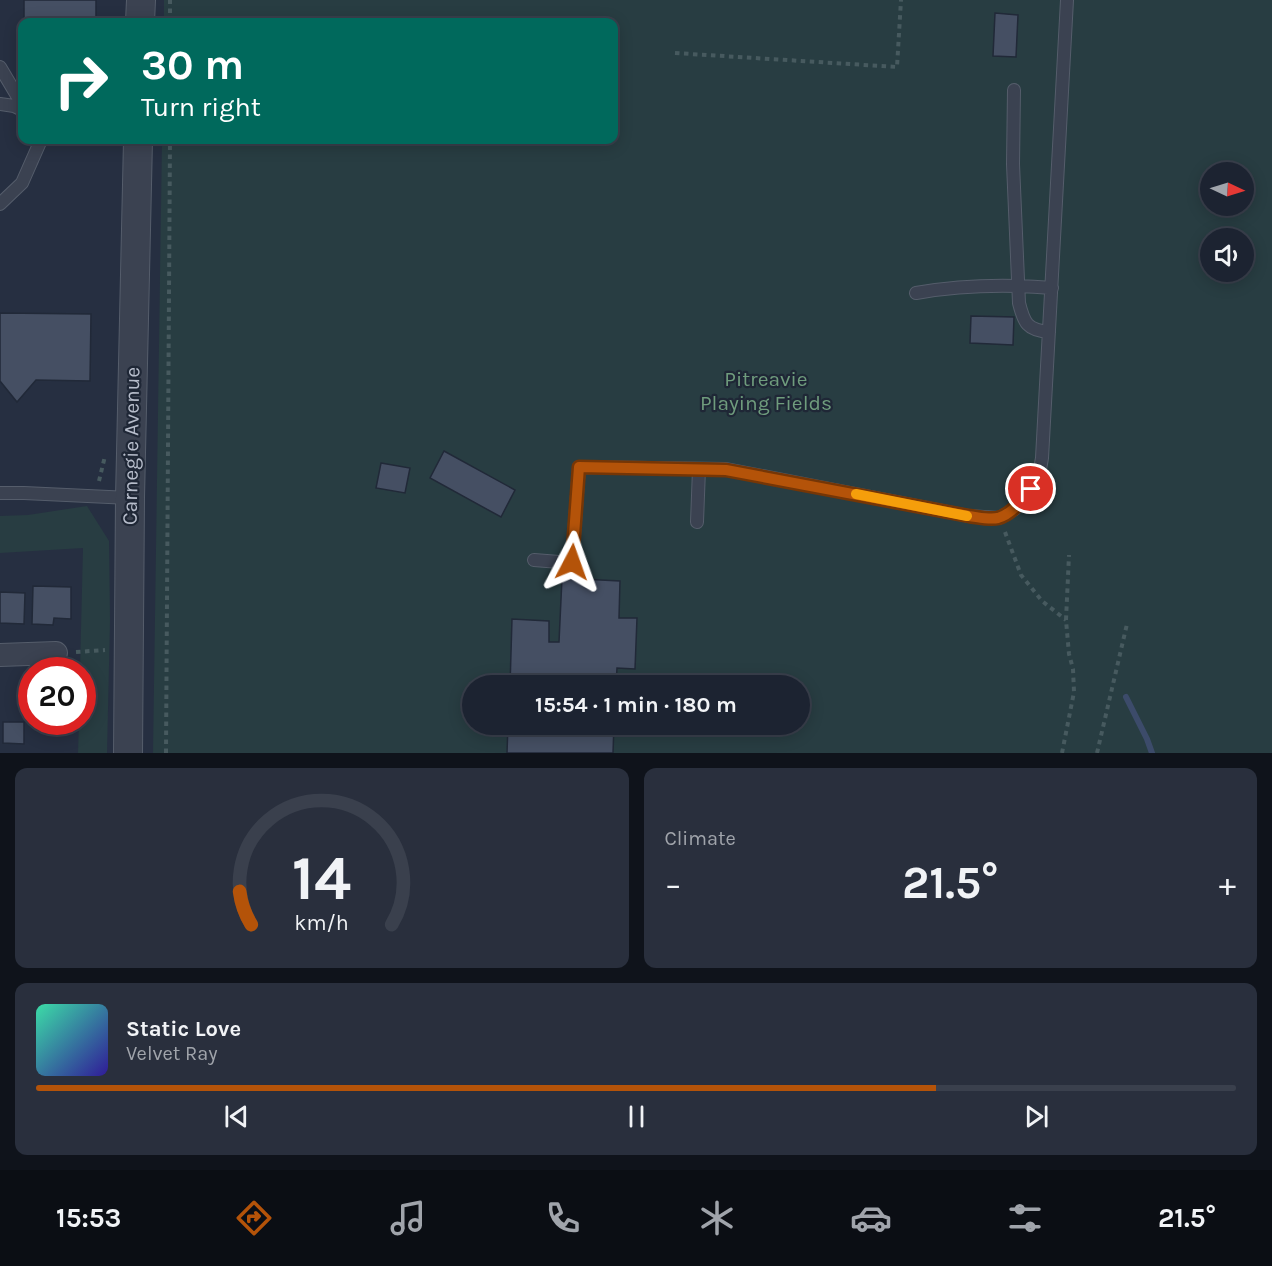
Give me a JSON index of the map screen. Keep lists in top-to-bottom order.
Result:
{
  "streets": {
    "street": ["Carnegie Avenue"]
  },
  "parks": ["Pitreavie Playing Fields"],
  "north": "right",
  "page": {
    "turn": ["30 m", "Turn right"],
    "limit": "20",
    "trip": "15:54 · 1 min · 180 m",
    "tile": "Climate",
    "heat": ["−", "21.5°", "+"],
    "song": ["Static Love", "Velvet Ray"],
    "tabs": ["15:53", "21.5°"],
    "gauge": ["14", "km/h"]
  }
}
